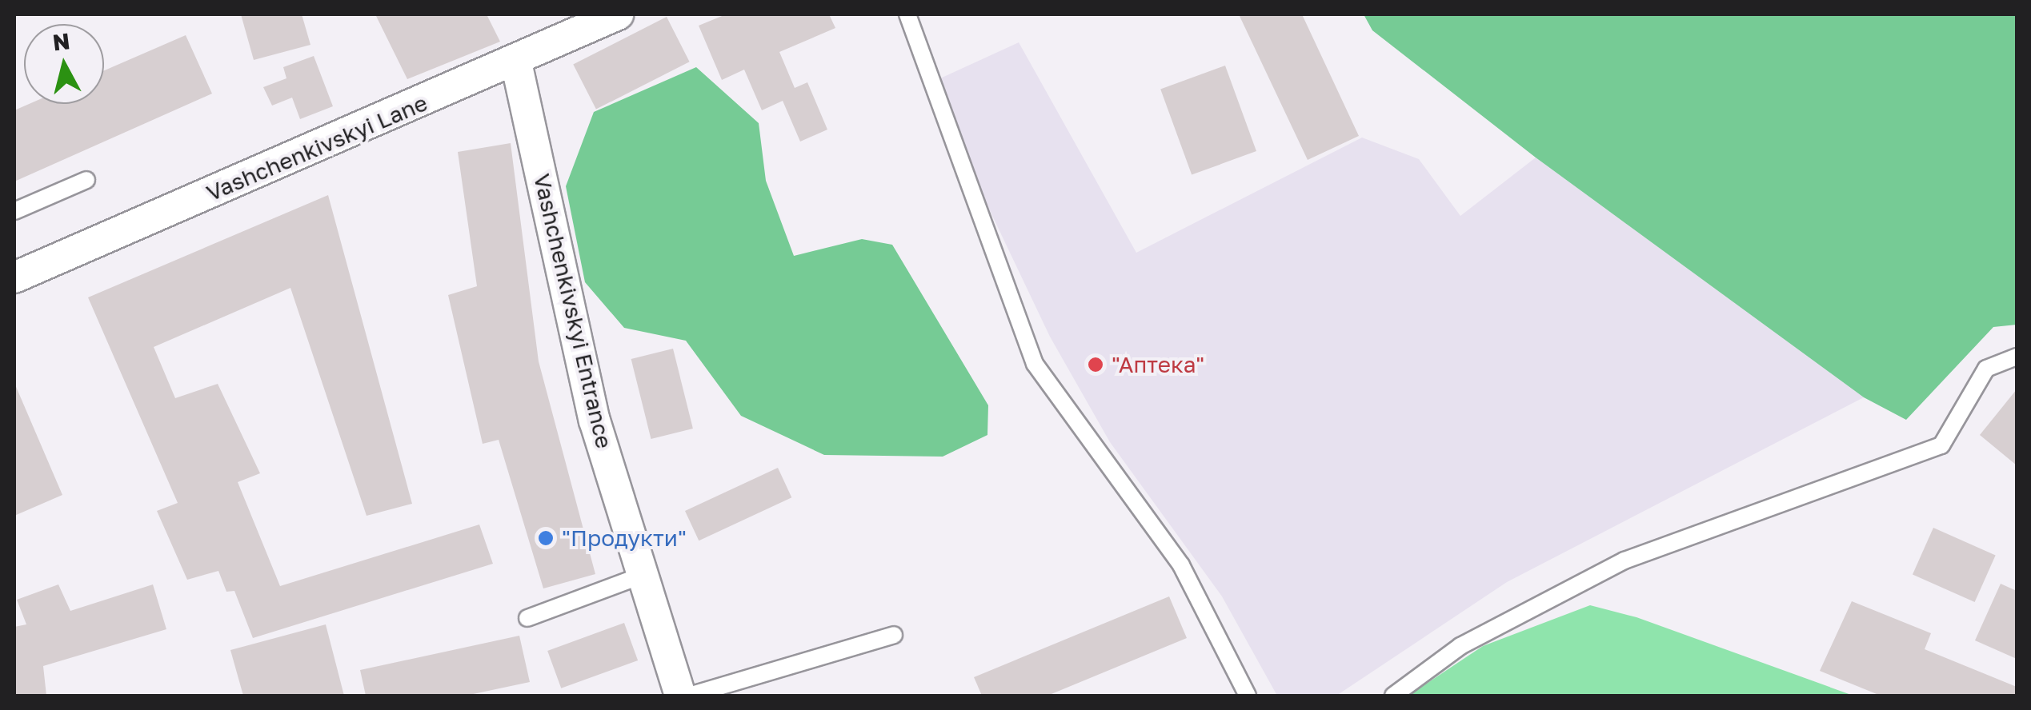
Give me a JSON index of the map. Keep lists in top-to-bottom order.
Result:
{
  "streets": {
    "street": ["Vashchenkivskyi Lane", "Vashchenkivskyi Entrance"]
  },
  "crossings": [
    ["Vashchenkivskyi Lane", "Vashchenkivskyi Entrance"]
  ],
  "places": ["\"Аптека\"", "\"Продукти\""],
  "north": "top"
}
